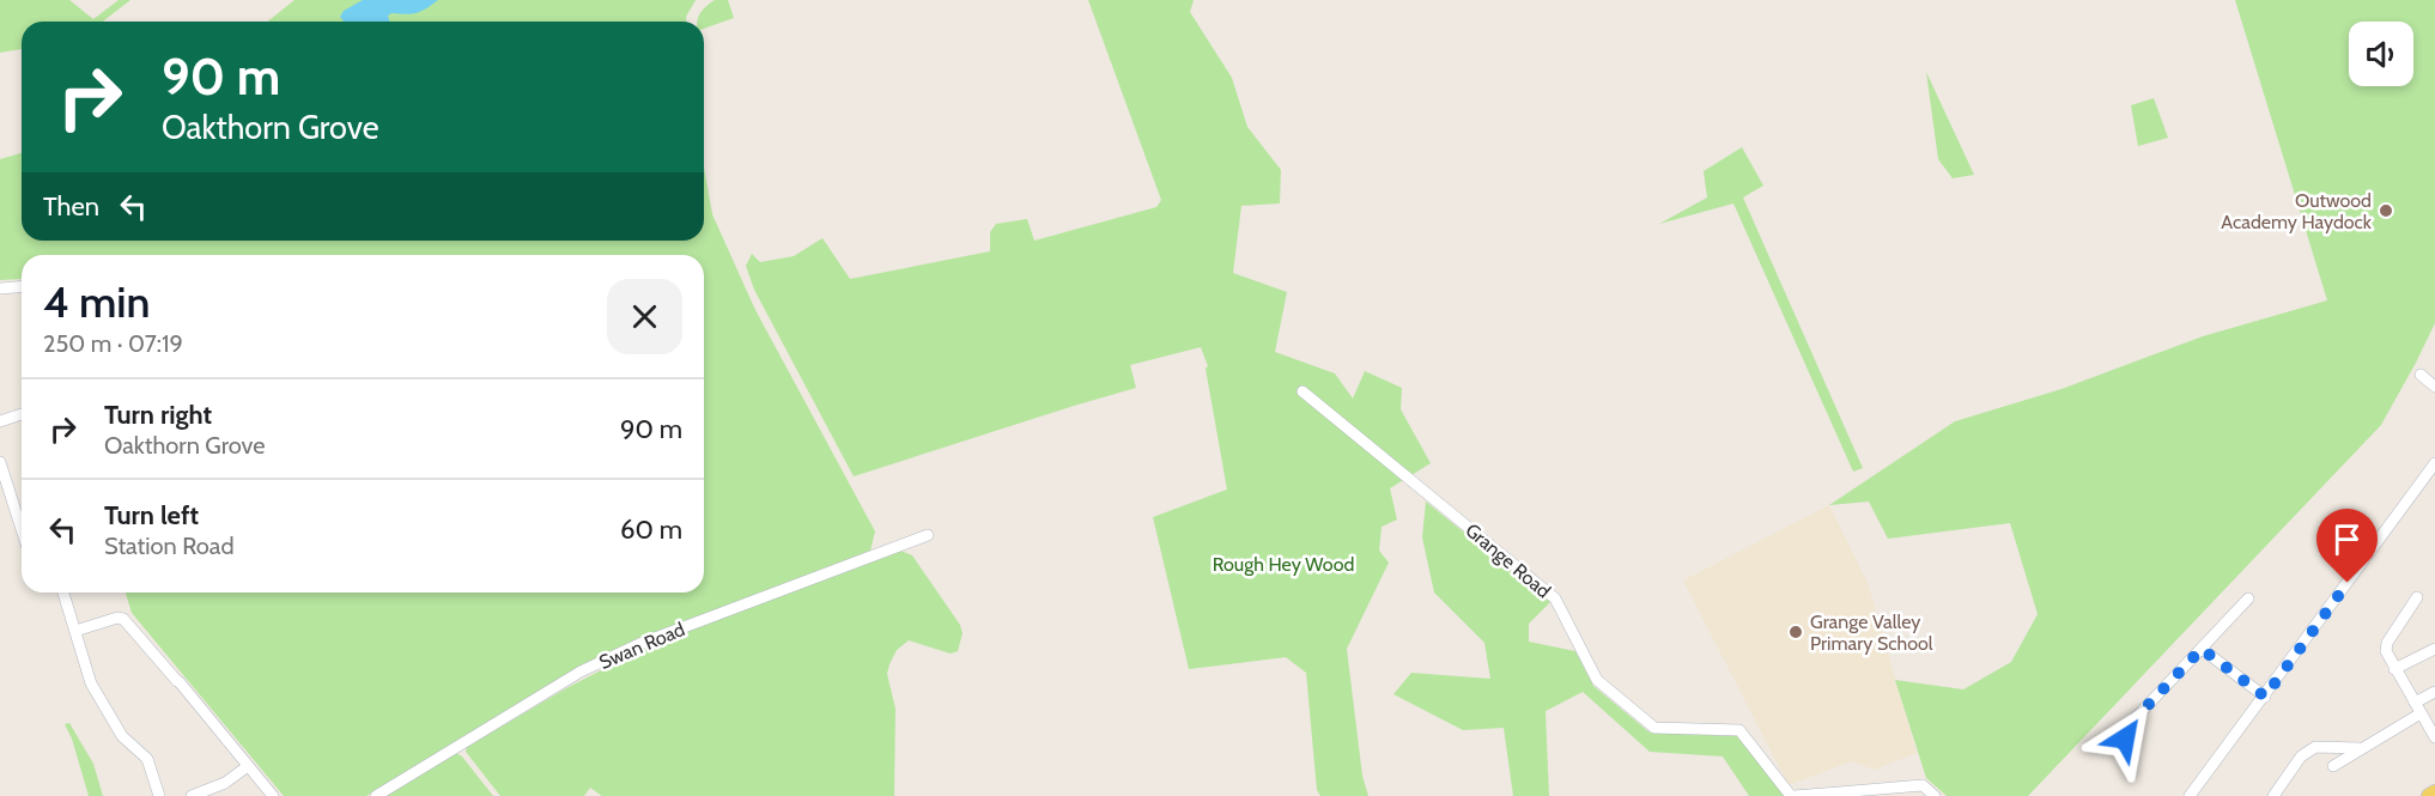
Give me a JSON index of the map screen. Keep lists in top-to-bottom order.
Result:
{
  "streets": {
    "street": ["Grange Road", "Swan Road"]
  },
  "parks": ["Rough Hey Wood"],
  "places": ["Outwood Academy Haydock", "Grange Valley Primary School"],
  "page": {
    "turn": ["90 m", "Oakthorn Grove"],
    "then": "Then",
    "heading": ["4 min", "250 m · 07:19"],
    "list": [
      {
        "name": "Turn right",
        "note": "Oakthorn Grove",
        "value": "90 m"
      },
      {
        "name": "Turn left",
        "note": "Station Road",
        "value": "60 m"
      }
    ]
  }
}
